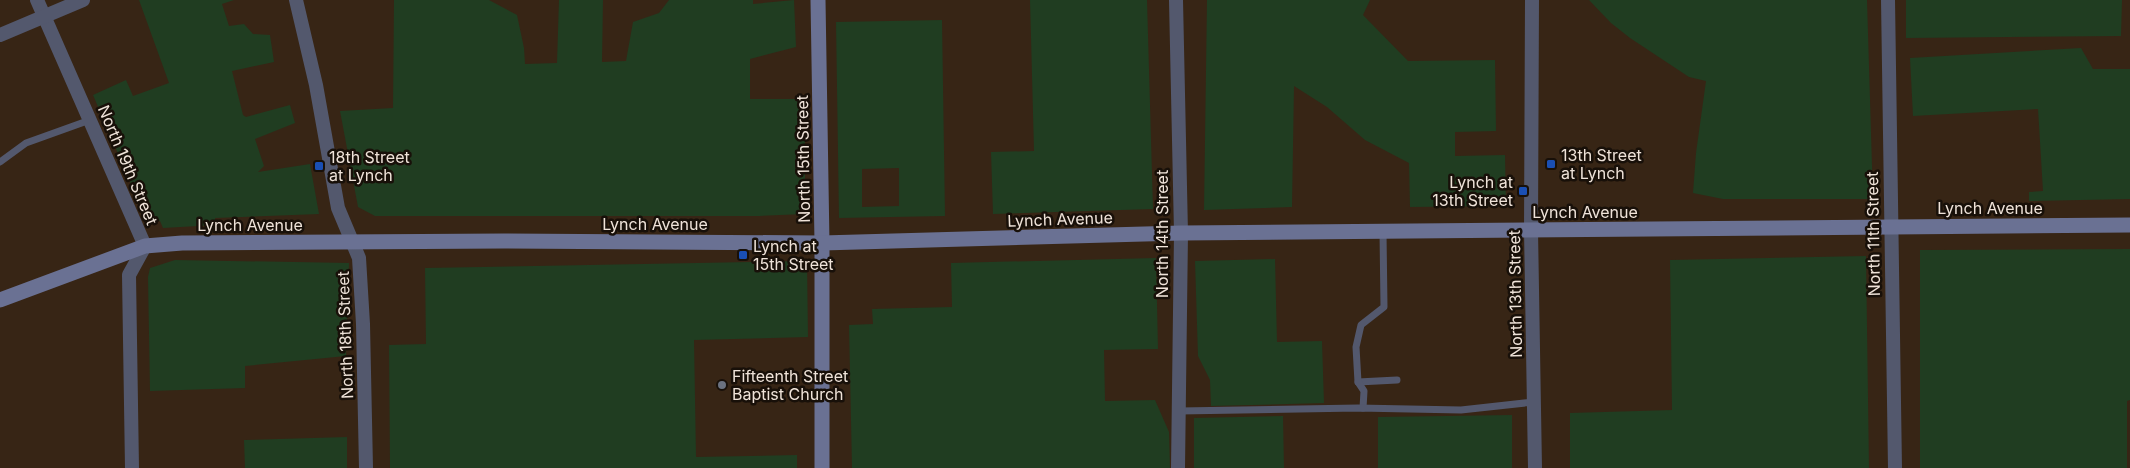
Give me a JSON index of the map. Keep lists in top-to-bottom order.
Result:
{
  "streets": {
    "street": [
      "North 15th Street",
      "North 19th Street",
      "Lynch Avenue",
      "North 14th Street",
      "North 11th Street",
      "North 13th Street",
      "North 18th Street"
    ]
  },
  "crossings": [
    ["North 15th Street", "Lynch Avenue"],
    ["North 19th Street", "Lynch Avenue"],
    ["Lynch Avenue", "North 14th Street"],
    ["Lynch Avenue", "North 11th Street"],
    ["Lynch Avenue", "North 13th Street"],
    ["Lynch Avenue", "North 18th Street"]
  ],
  "places": {
    "transit": [
      "13th Street at Lynch",
      "18th Street at Lynch",
      "Lynch at 13th Street",
      "Lynch at 15th Street"
    ],
    "other": ["Fifteenth Street Baptist Church"]
  }
}
